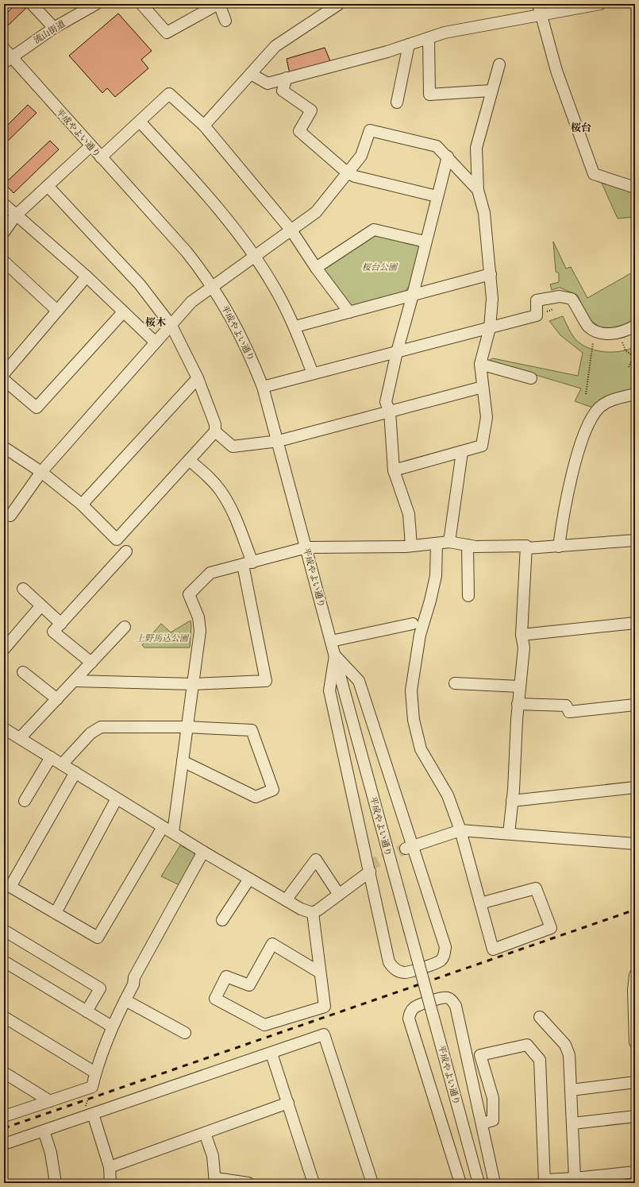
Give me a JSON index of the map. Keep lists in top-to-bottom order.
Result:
{
  "streets": {
    "street": ["流山街道", "平成やよい通り"]
  },
  "crossings": [
    ["流山街道", "平成やよい通り"]
  ],
  "districts": ["桜台", "桜木"],
  "parks": ["桜台公園", "上野馬込公園"]
}
